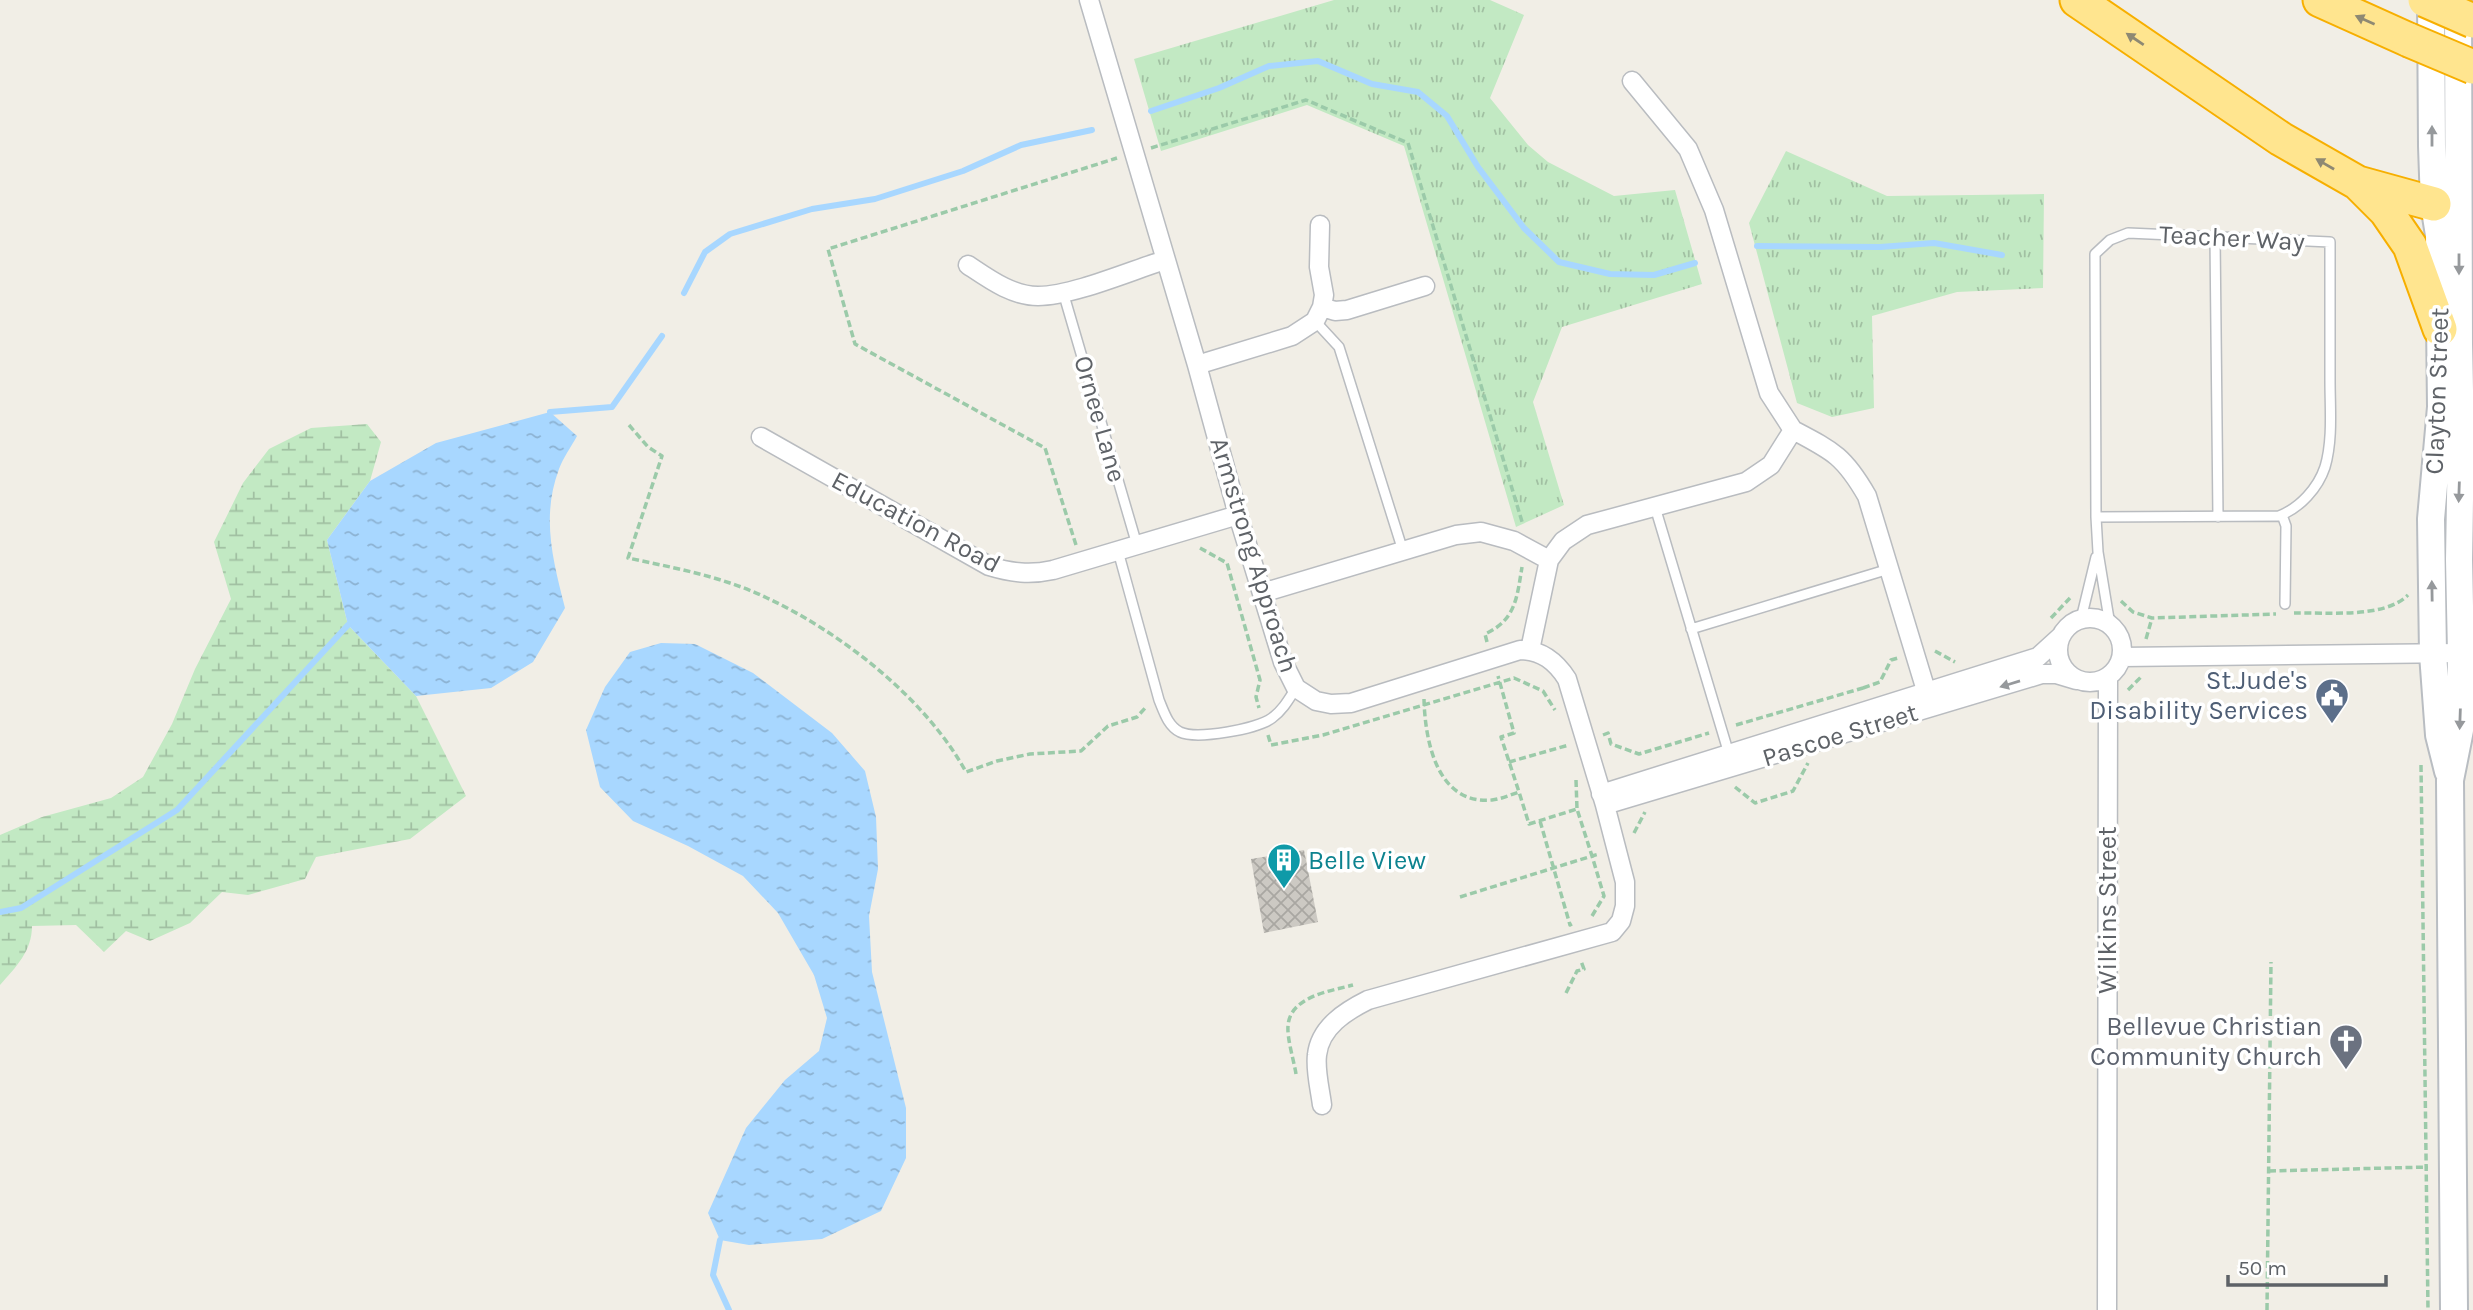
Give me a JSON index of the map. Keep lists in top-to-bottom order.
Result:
{
  "streets": {
    "main road": ["Clayton Street"],
    "street": [
      "Education Road",
      "Armstrong Approach",
      "Pascoe Street",
      "Wilkins Street"
    ],
    "lane": ["Teacher Way", "Ornee Lane"]
  },
  "crossings": [
    ["Teacher Way", "Pascoe Street"],
    ["Teacher Way", "Wilkins Street"],
    ["Ornee Lane", "Education Road"],
    ["Education Road", "Armstrong Approach"],
    ["Pascoe Street", "Wilkins Street"]
  ],
  "places": {
    "public building": ["St.Jude's Disability Services"],
    "building": ["Belle View"],
    "church": ["Bellevue Christian Community Church"]
  },
  "scale_bar": "50 m"
}
